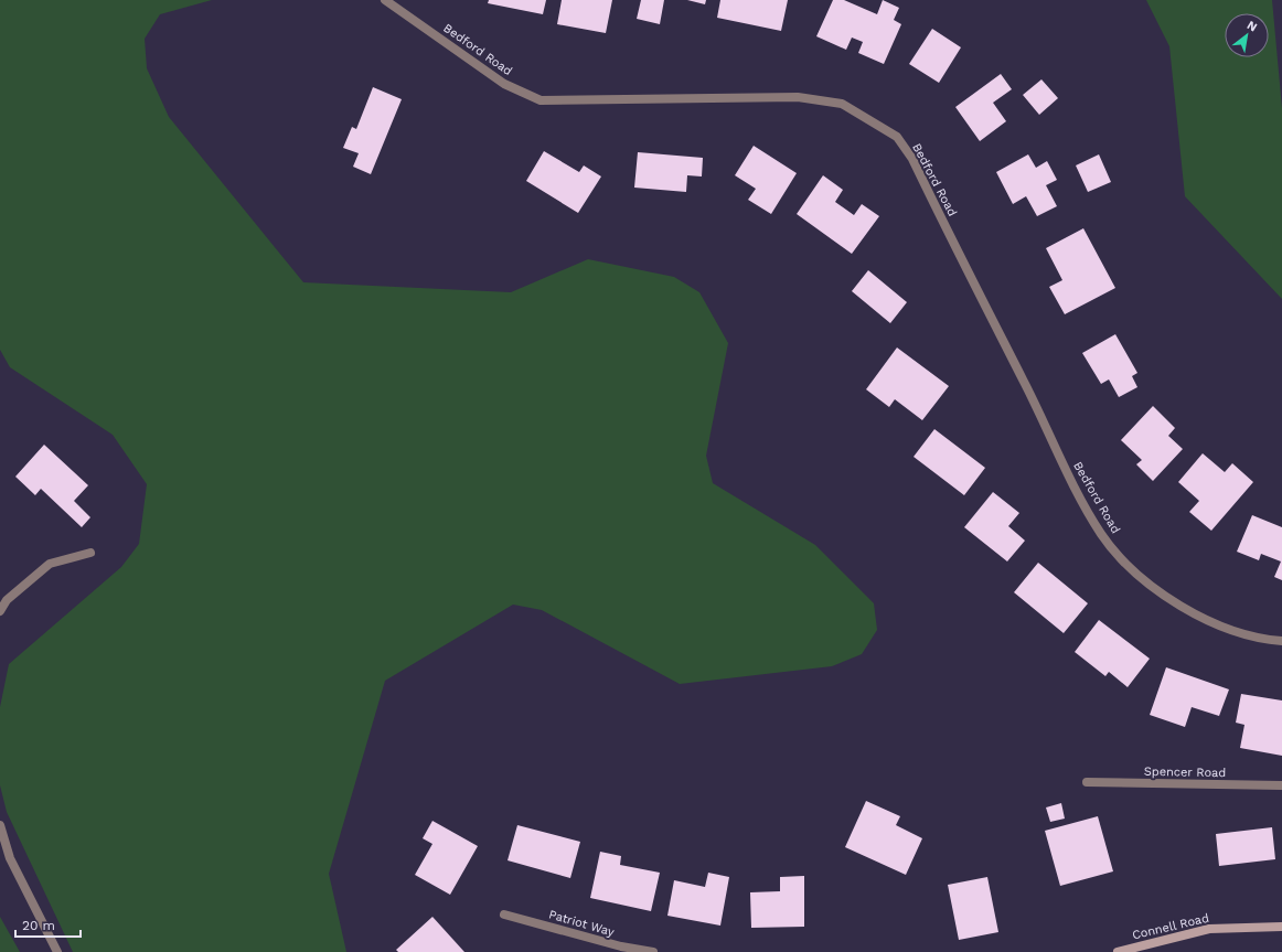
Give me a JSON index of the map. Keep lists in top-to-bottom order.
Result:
{
  "streets": {
    "main road": ["Connell Road"],
    "street": ["Bedford Road", "Spencer Road", "Patriot Way"]
  },
  "scale_bar": "20 m",
  "north": "top right"
}
